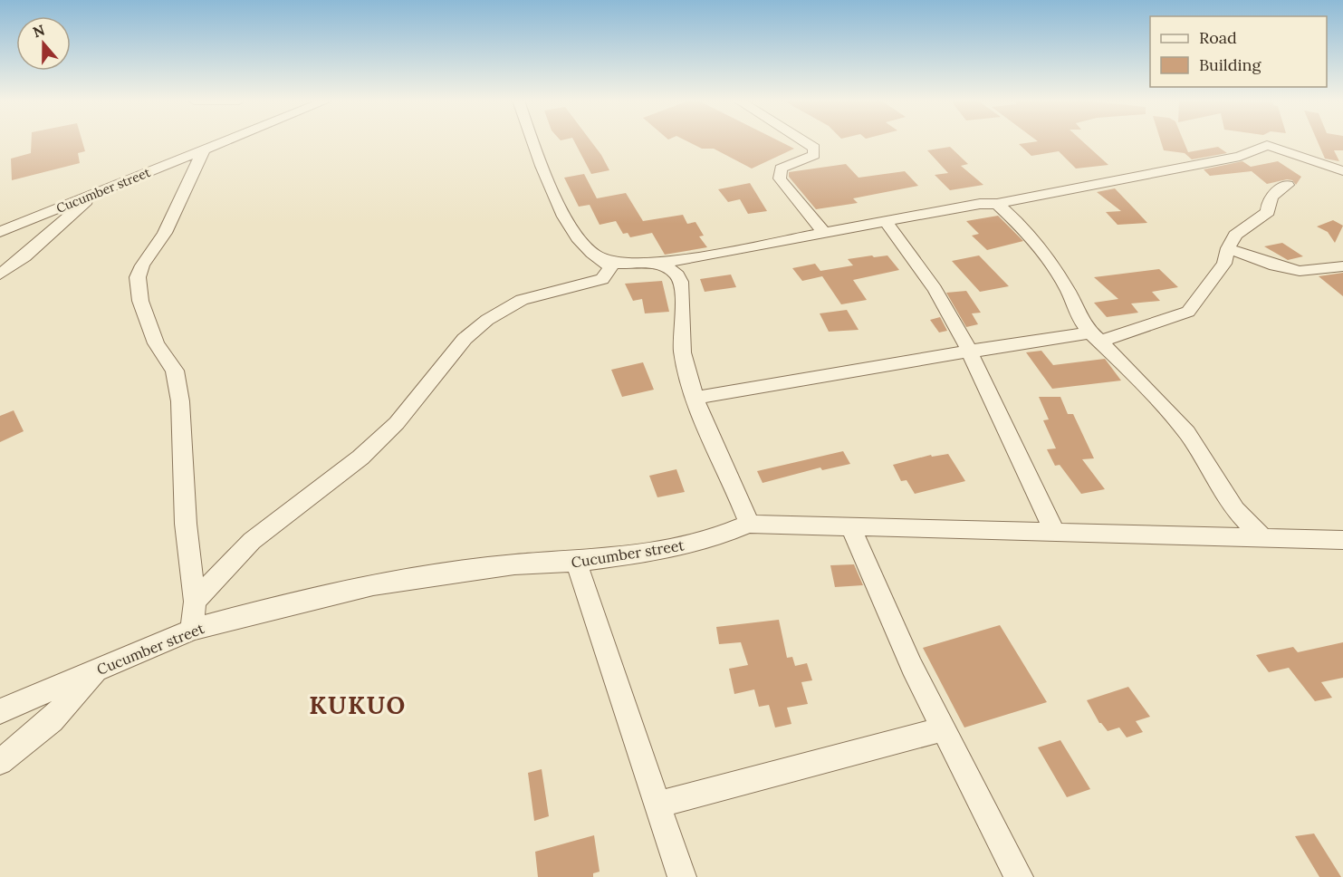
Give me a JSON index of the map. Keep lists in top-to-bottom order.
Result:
{
  "streets": {
    "street": ["Cucumber street"]
  },
  "districts": ["KUKUO"],
  "legend": ["Road", "Building"],
  "north": "top"
}
